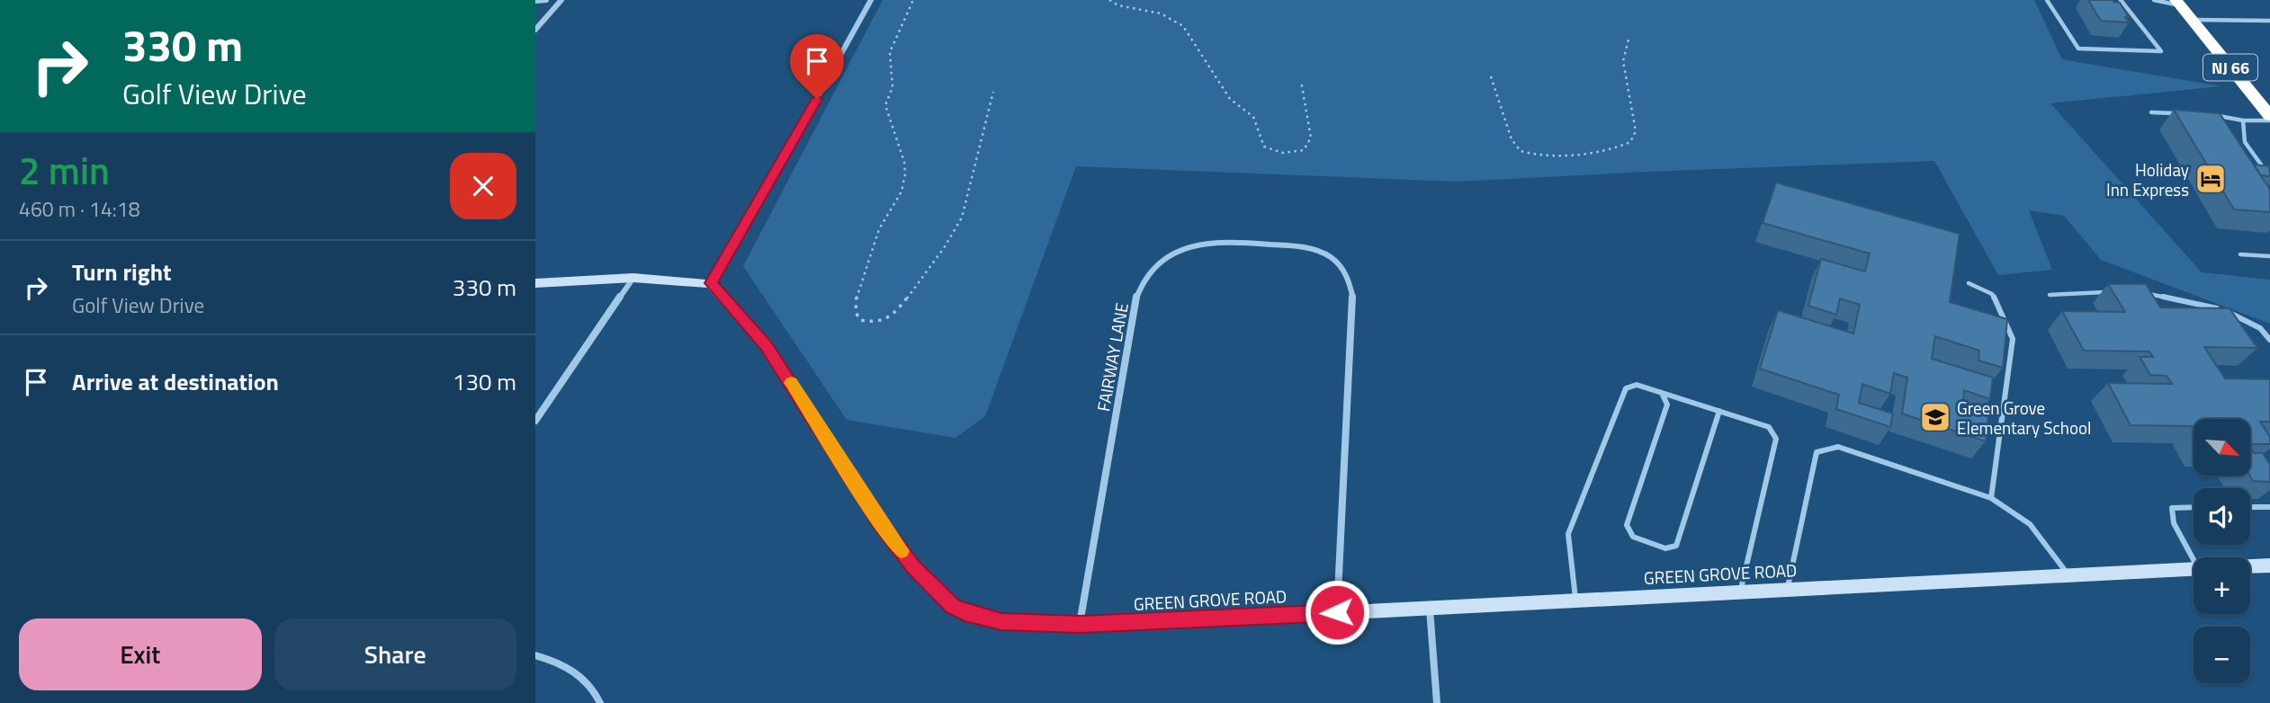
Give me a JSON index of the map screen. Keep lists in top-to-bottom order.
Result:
{
  "streets": {
    "highway": ["NJ 66"],
    "street": ["FAIRWAY LANE", "GREEN GROVE ROAD"]
  },
  "crossings": [
    ["FAIRWAY LANE", "GREEN GROVE ROAD"]
  ],
  "places": {
    "hotel": ["Holiday Inn Express"],
    "school or university": ["Green Grove Elementary School"]
  },
  "north": "bottom right",
  "page": {
    "turn": ["330 m", "Golf View Drive"],
    "heading": ["2 min", "460 m · 14:18"],
    "list": [
      {
        "name": "Turn right",
        "note": "Golf View Drive",
        "value": "330 m"
      },
      {
        "name": "Arrive at destination",
        "value": "130 m"
      }
    ],
    "map_buttons": ["+", "−"],
    "buttons": ["Exit", "Share"]
  }
}
